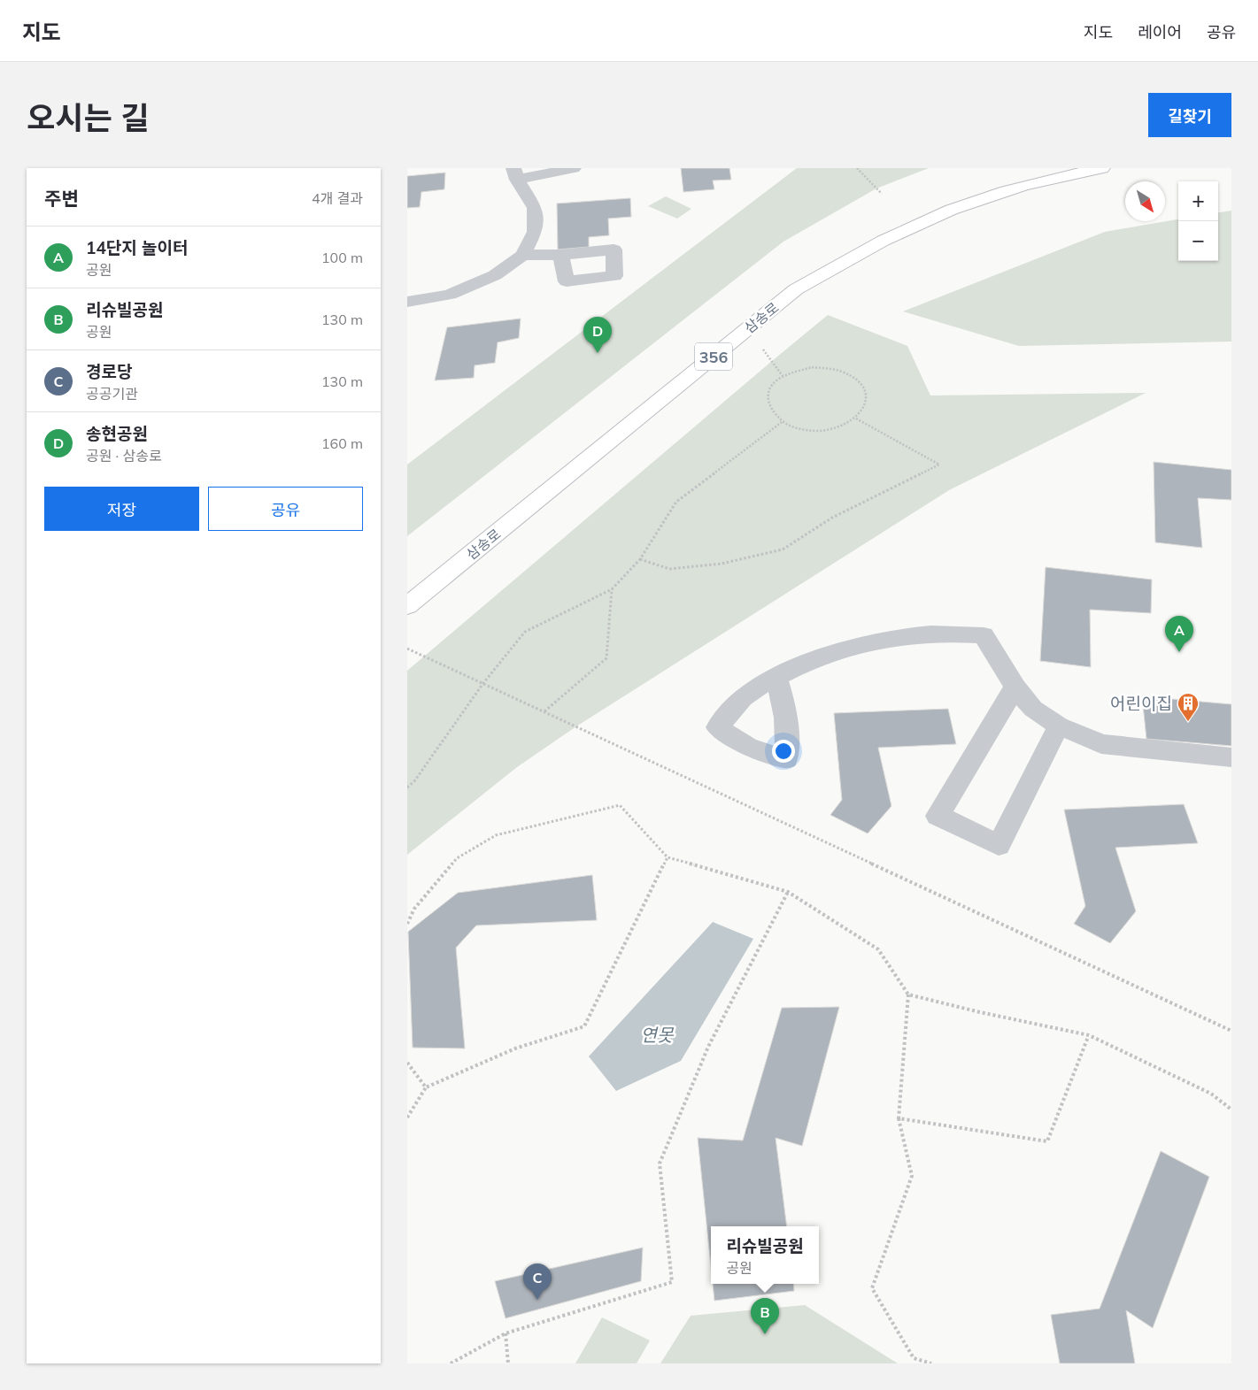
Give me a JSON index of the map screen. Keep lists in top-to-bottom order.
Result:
{
  "streets": {
    "main road": ["삼송로", "356"]
  },
  "water": ["연못"],
  "places": {
    "building": ["어린이집"]
  },
  "north": "bottom right",
  "page": {
    "header": "지도",
    "nav": ["지도", "레이어", "공유"],
    "title": "오시는 길",
    "buttons": [
      "길찾기",
      ["저장", "공유"]
    ],
    "heading": ["주변", "4개 결과"],
    "map_buttons": ["+", "−"],
    "list": [
      {
        "mark": "A",
        "name": "14단지 놀이터",
        "note": "공원",
        "value": "100 m"
      },
      {
        "mark": "B",
        "name": "리슈빌공원",
        "note": "공원",
        "value": "130 m"
      },
      {
        "mark": "C",
        "name": "경로당",
        "note": "공공기관",
        "value": "130 m"
      },
      {
        "mark": "D",
        "name": "송현공원",
        "note": "공원 · 삼송로",
        "value": "160 m"
      }
    ],
    "pins": [
      "D",
      "A",
      "C",
      "B"
    ],
    "popup": ["리슈빌공원", "공원"]
  }
}
